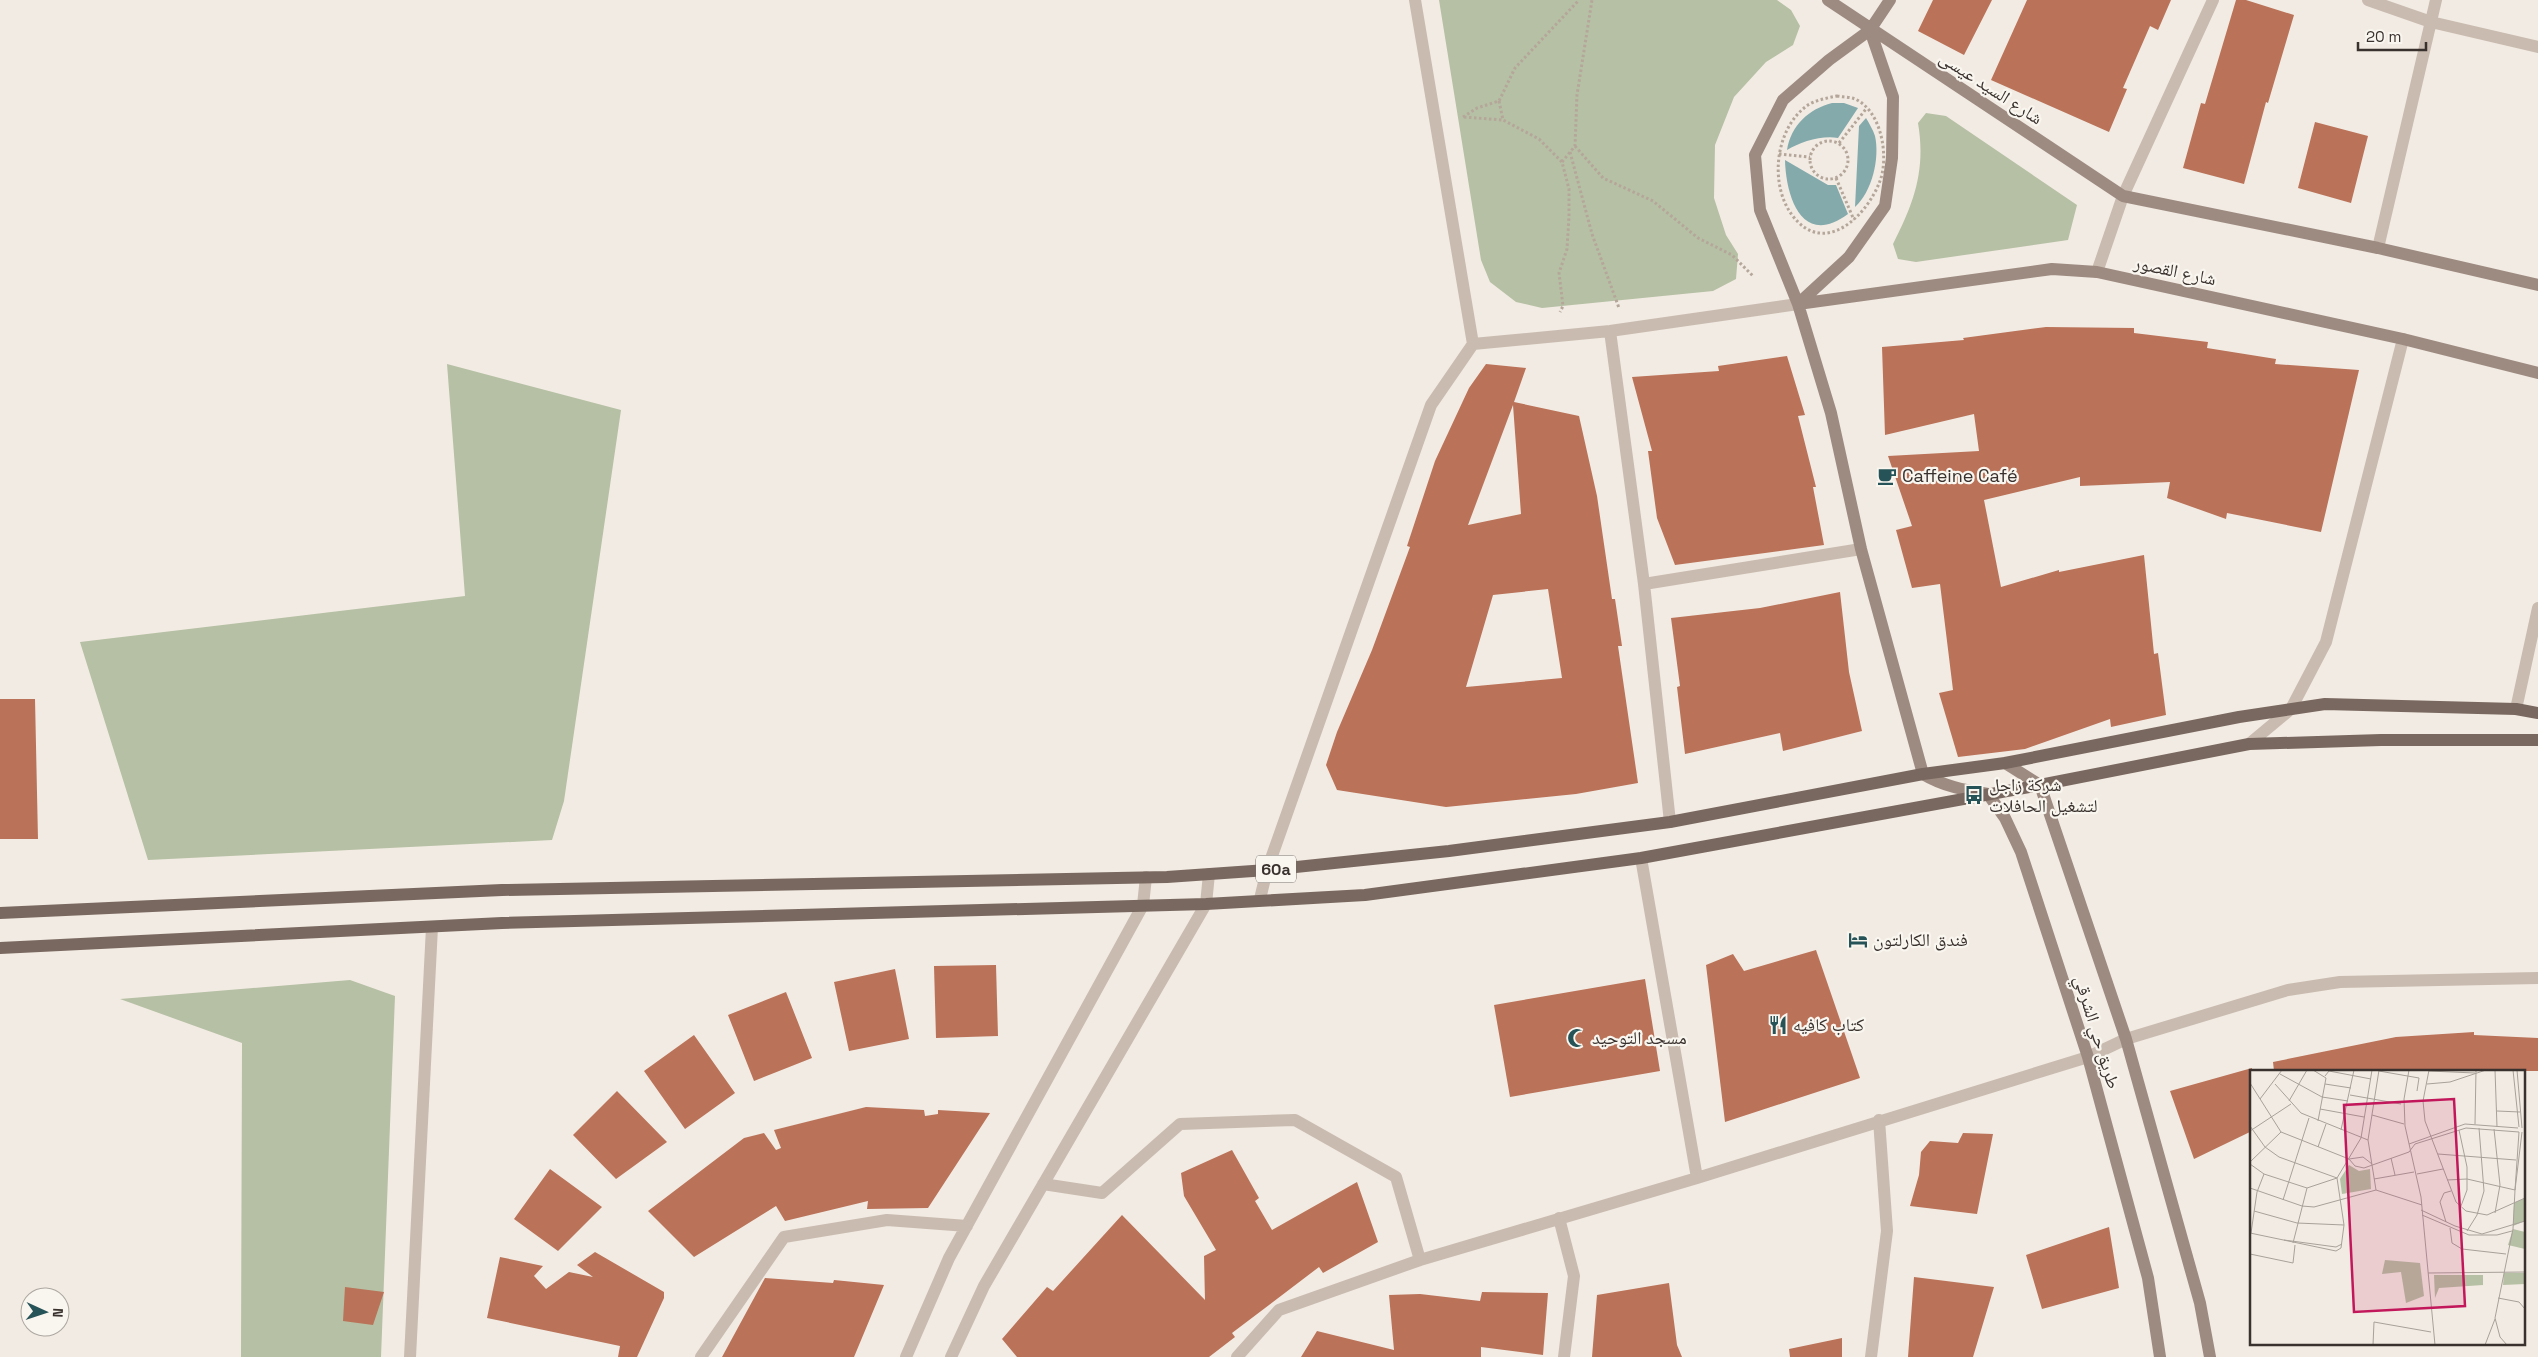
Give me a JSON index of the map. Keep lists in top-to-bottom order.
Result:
{
  "streets": {
    "main road": ["60a"],
    "street": ["شارع السيد عيسى", "شارع القصور", "طريق حي الشرقي"]
  },
  "crossings": [
    ["60a", "طريق حي الشرقي"]
  ],
  "places": {
    "cafe": ["Caffeine Café"],
    "bus stop": ["شركة زاجل لتشغيل الحافلات"],
    "hotel": ["فندق الكارلتون"],
    "restaurant": ["كتاب كافيه"],
    "mosque": ["مسجد التوحيد"]
  },
  "scale_bar": "20 m",
  "north": "right"
}
